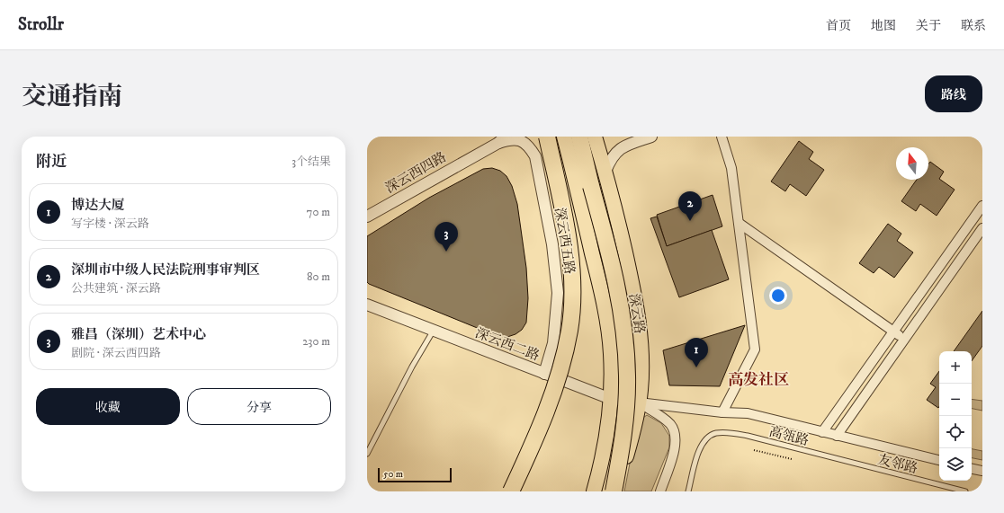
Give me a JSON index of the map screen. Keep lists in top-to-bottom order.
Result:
{
  "streets": {
    "main road": ["深云路"],
    "street": ["深云西四路", "深云西五路", "深云西二路"],
    "lane": ["高瓴路", "友邻路"]
  },
  "crossings": [
    ["深云西四路", "深云西五路"],
    ["深云西五路", "深云西二路"],
    ["深云路", "深云西二路"],
    ["高瓴路", "友邻路"]
  ],
  "districts": ["高发社区"],
  "scale_bar": "50 m",
  "north": "top",
  "page": {
    "header": "Strollr",
    "nav": [
      "首页",
      "地图",
      "关于",
      "联系"
    ],
    "title": "交通指南",
    "buttons": [
      "路线",
      ["收藏", "分享"]
    ],
    "heading": ["附近", "3个结果"],
    "list": [
      {
        "mark": "1",
        "name": "博达大厦",
        "note": "写字楼 · 深云路",
        "value": "70 m"
      },
      {
        "mark": "2",
        "name": "深圳市中级人民法院刑事审判区",
        "note": "公共建筑 · 深云路",
        "value": "80 m"
      },
      {
        "mark": "3",
        "name": "雅昌（深圳）艺术中心",
        "note": "剧院 · 深云西四路",
        "value": "230 m"
      }
    ],
    "pins": ["2", "3", "1"],
    "map_buttons": ["+", "−"],
    "scale": "50 m"
  }
}
